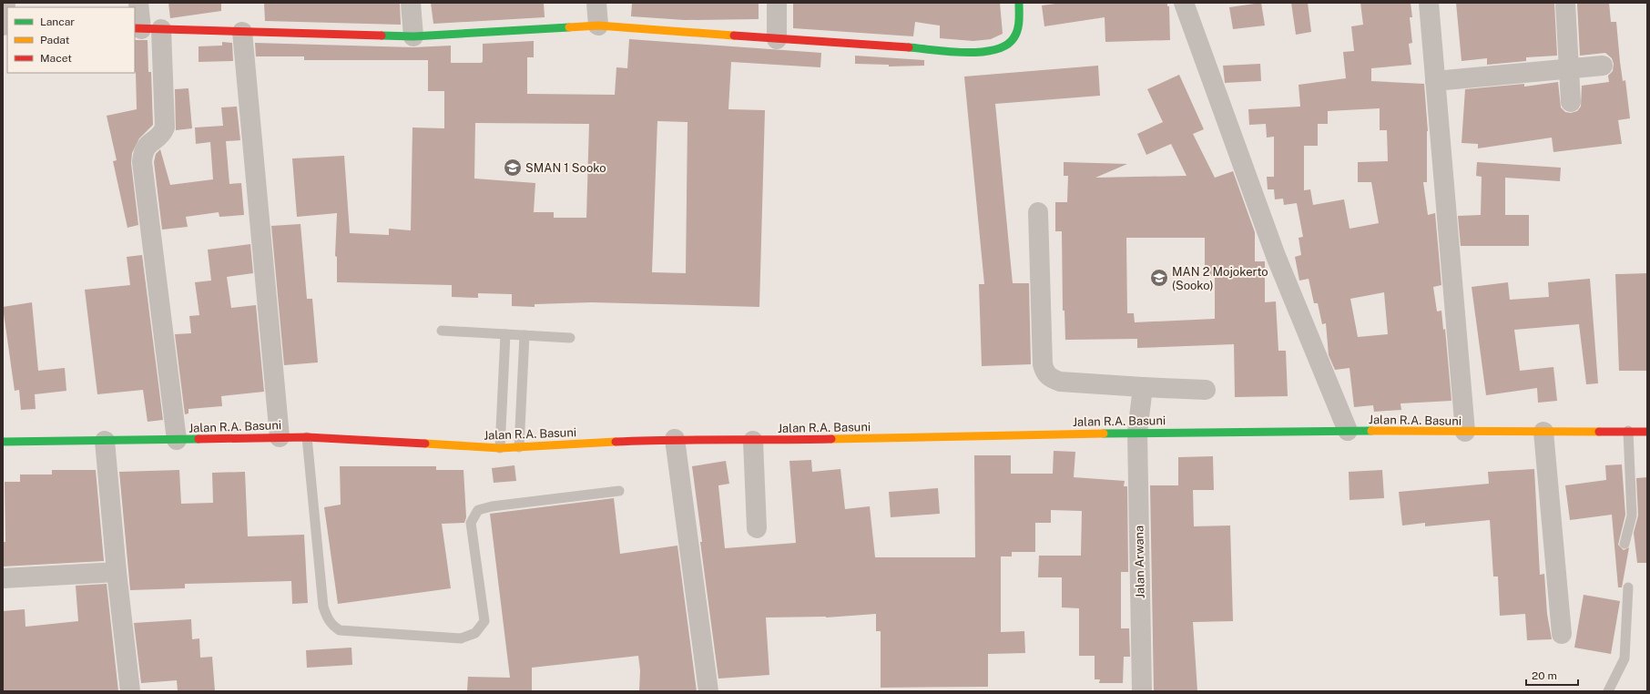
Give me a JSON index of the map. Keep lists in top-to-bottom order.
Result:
{
  "streets": {
    "main road": ["Jalan R.A. Basuni"],
    "street": ["Jalan Arwana"]
  },
  "crossings": [
    ["Jalan R.A. Basuni", "Jalan Arwana"]
  ],
  "places": {
    "school or university": ["SMAN 1 Sooko", "MAN 2 Mojokerto (Sooko)"]
  },
  "legend": ["Lancar", "Padat", "Macet"],
  "scale_bar": "20 m"
}
